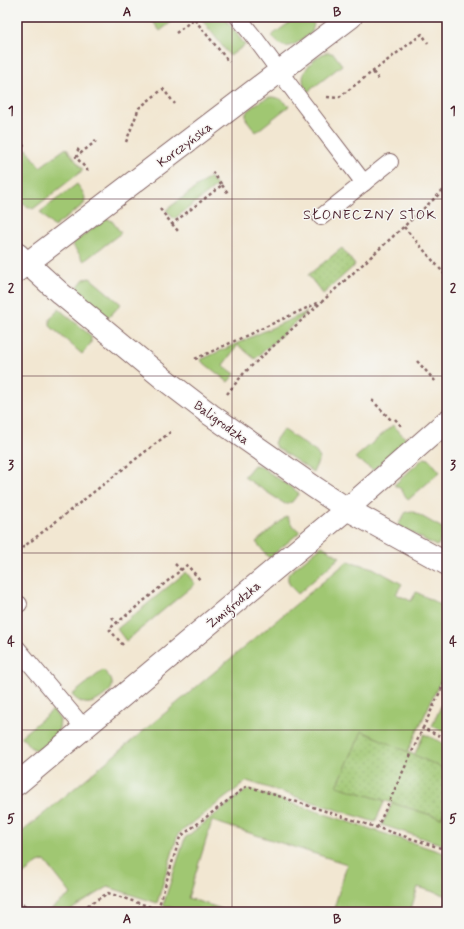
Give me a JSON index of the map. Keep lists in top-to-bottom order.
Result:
{
  "streets": {
    "street": ["Korczyńska", "Baligrodzka", "Żmigrodzka"]
  },
  "crossings": [
    ["Korczyńska", "Baligrodzka"],
    ["Baligrodzka", "Żmigrodzka"]
  ],
  "districts": ["SŁONECZNY STOK"],
  "grid": {
    "columns": ["A", "B"],
    "rows": [
      "1",
      "2",
      "3",
      "4",
      "5"
    ]
  }
}
